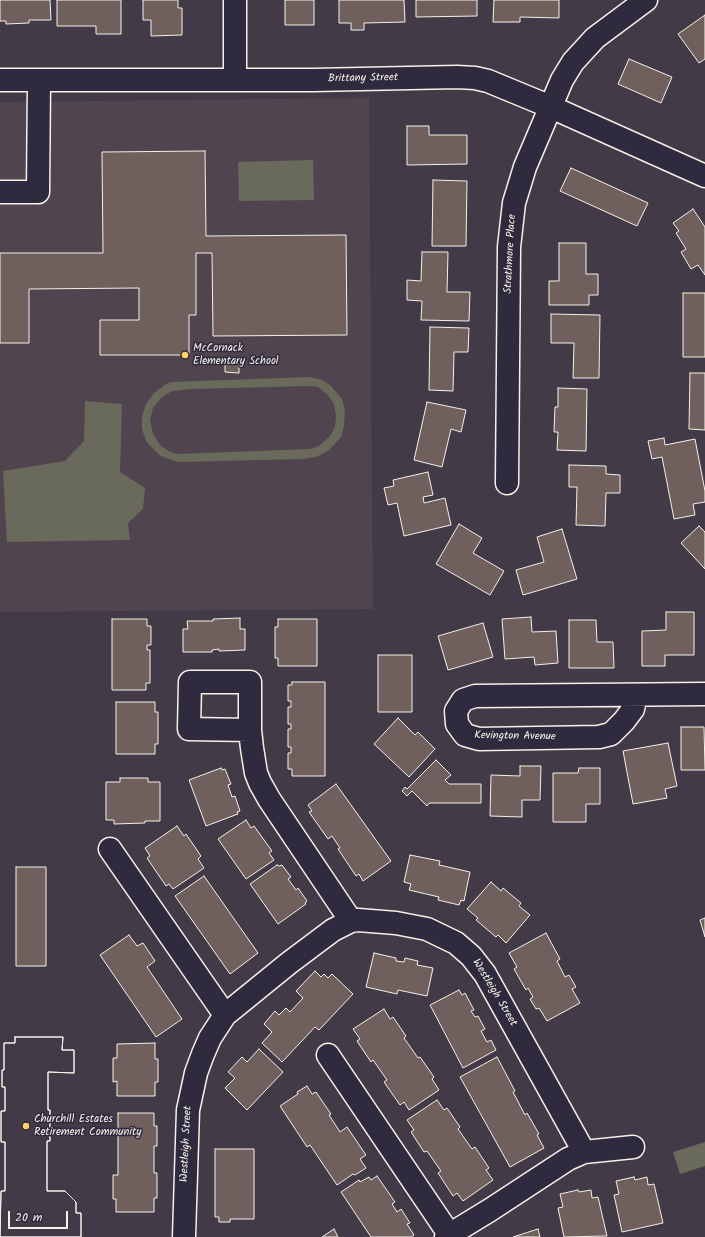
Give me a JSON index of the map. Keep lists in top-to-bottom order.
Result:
{
  "streets": {
    "street": [
      "Brittany Street",
      "Strathmore Place",
      "Kevington Avenue",
      "Westleigh Street"
    ]
  },
  "crossings": [
    ["Brittany Street", "Strathmore Place"]
  ],
  "places": ["McCornack Elementary School", "Churchill Estates Retirement Community"],
  "scale_bar": "20 m"
}
